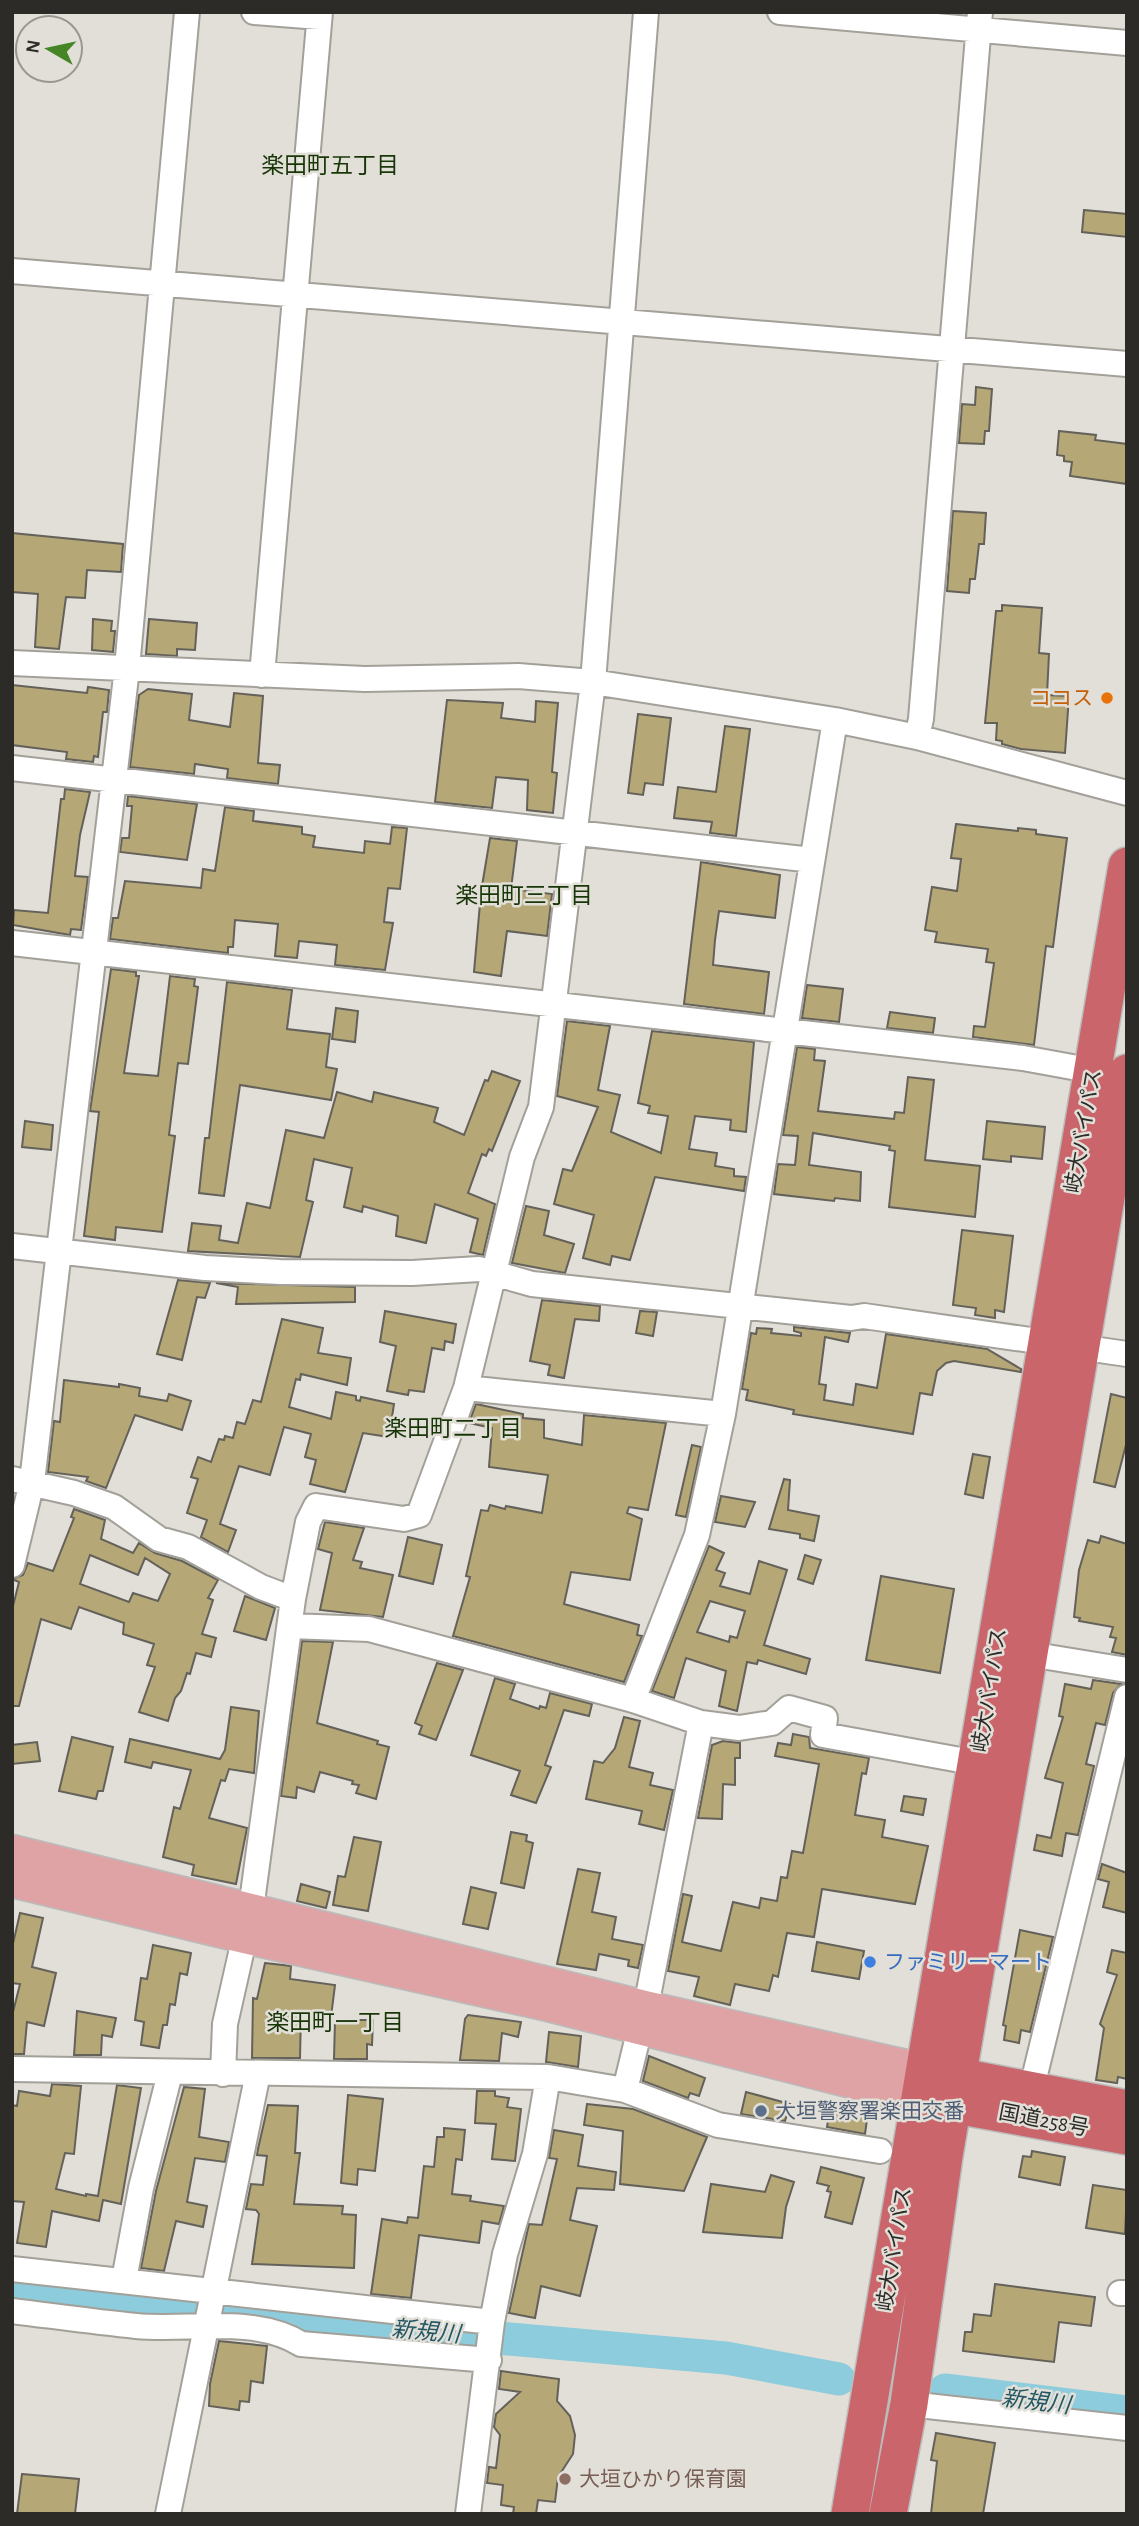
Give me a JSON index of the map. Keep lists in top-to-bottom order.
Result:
{
  "streets": {
    "highway": ["岐大バイパス", "国道258号"]
  },
  "crossings": [
    ["岐大バイパス", "国道258号"]
  ],
  "districts": [
    "楽田町五丁目",
    "楽田町三丁目",
    "楽田町二丁目",
    "楽田町一丁目"
  ],
  "water": ["新規川"],
  "places": [
    "ココス",
    "ファミリーマート",
    "大垣警察署楽田交番",
    "大垣ひかり保育園"
  ],
  "north": "left"
}
